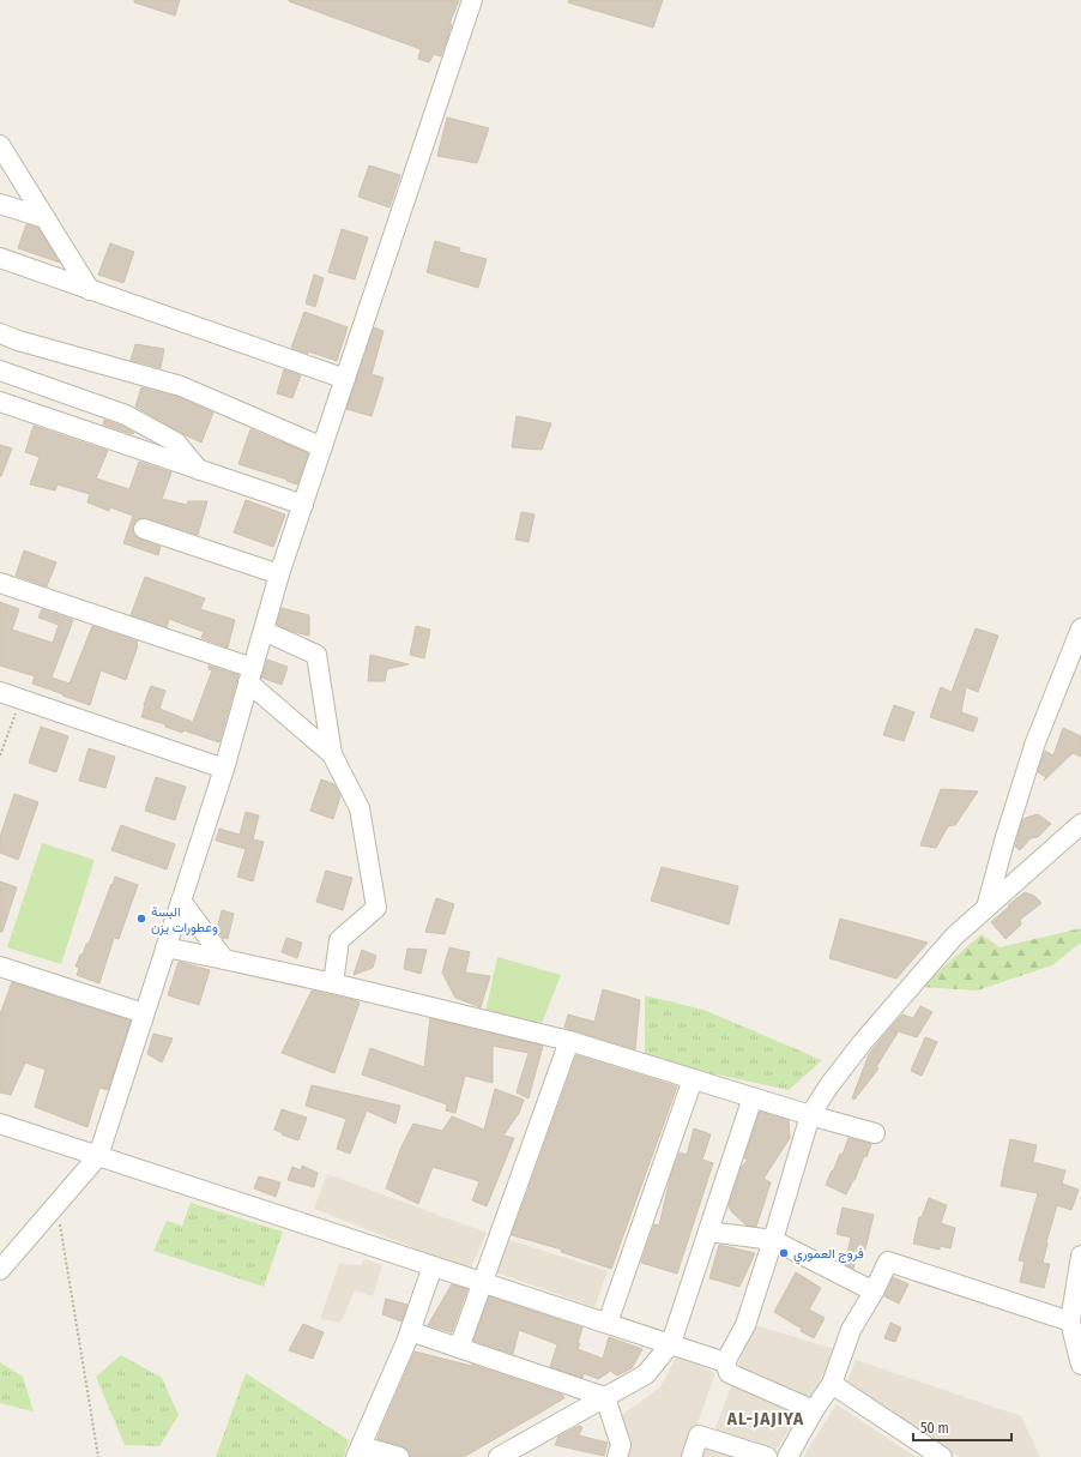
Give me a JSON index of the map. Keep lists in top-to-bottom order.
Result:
{
  "districts": ["AL-JAJIYA"],
  "places": ["البسة وعطورات يزن", "فروج العموري"],
  "scale_bar": "50 m"
}
